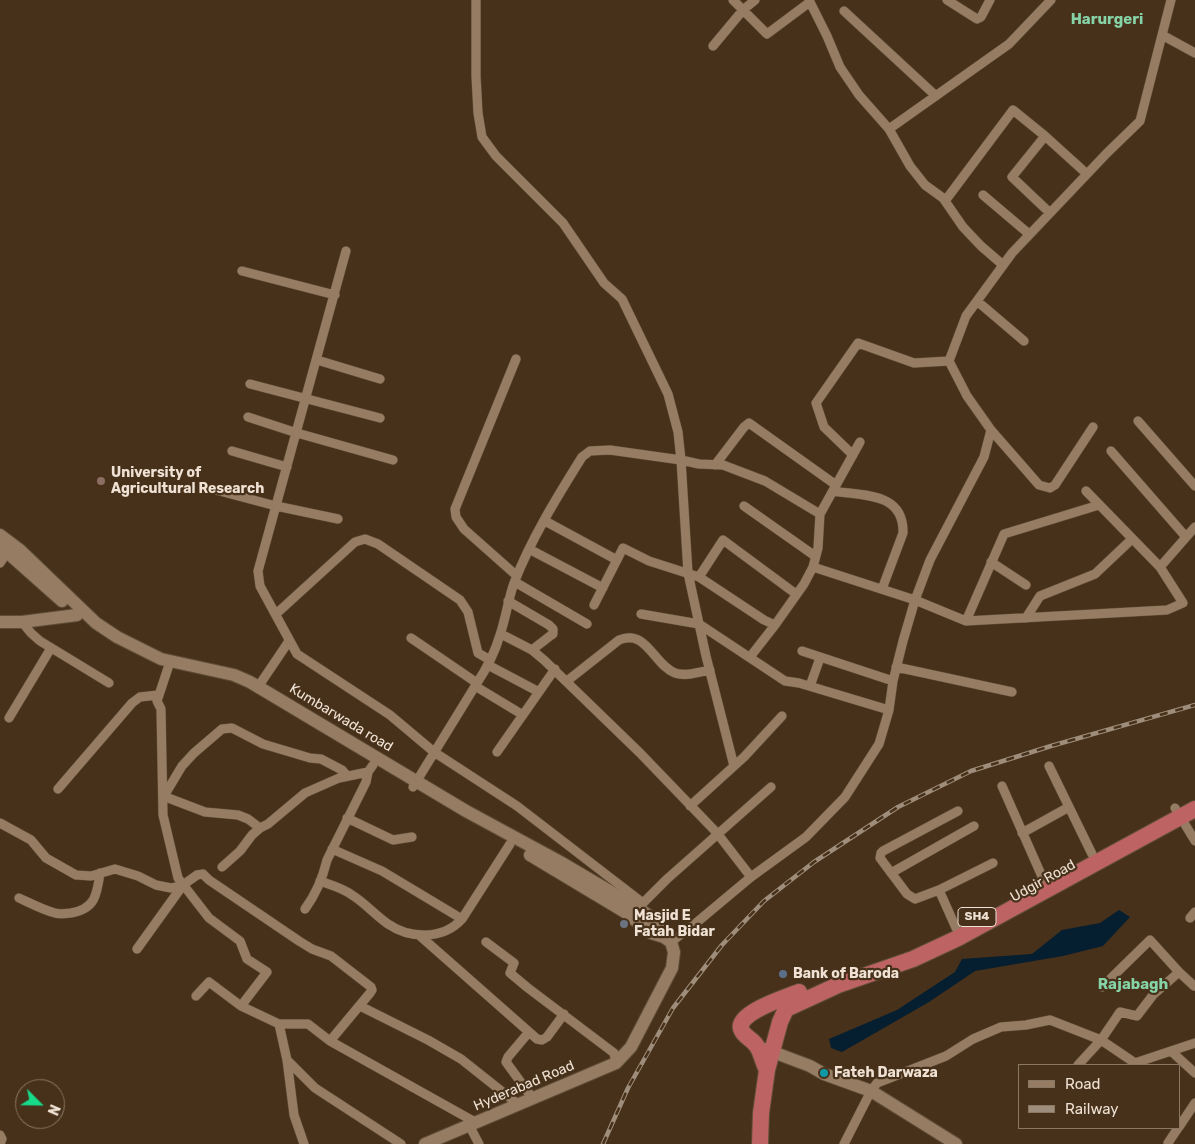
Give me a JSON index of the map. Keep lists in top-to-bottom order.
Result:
{
  "streets": {
    "highway": ["Udgir Road", "SH4"],
    "street": ["Kumbarwada road", "Hyderabad Road"]
  },
  "crossings": [
    ["Kumbarwada road", "Hyderabad Road"]
  ],
  "districts": ["Harurgeri", "Rajabagh"],
  "places": [
    "University of Agricultural Research",
    "Masjid E Fatah Bidar",
    "Bank of Baroda",
    "Fateh Darwaza"
  ],
  "legend": ["Road", "Railway"],
  "north": "bottom right"
}
